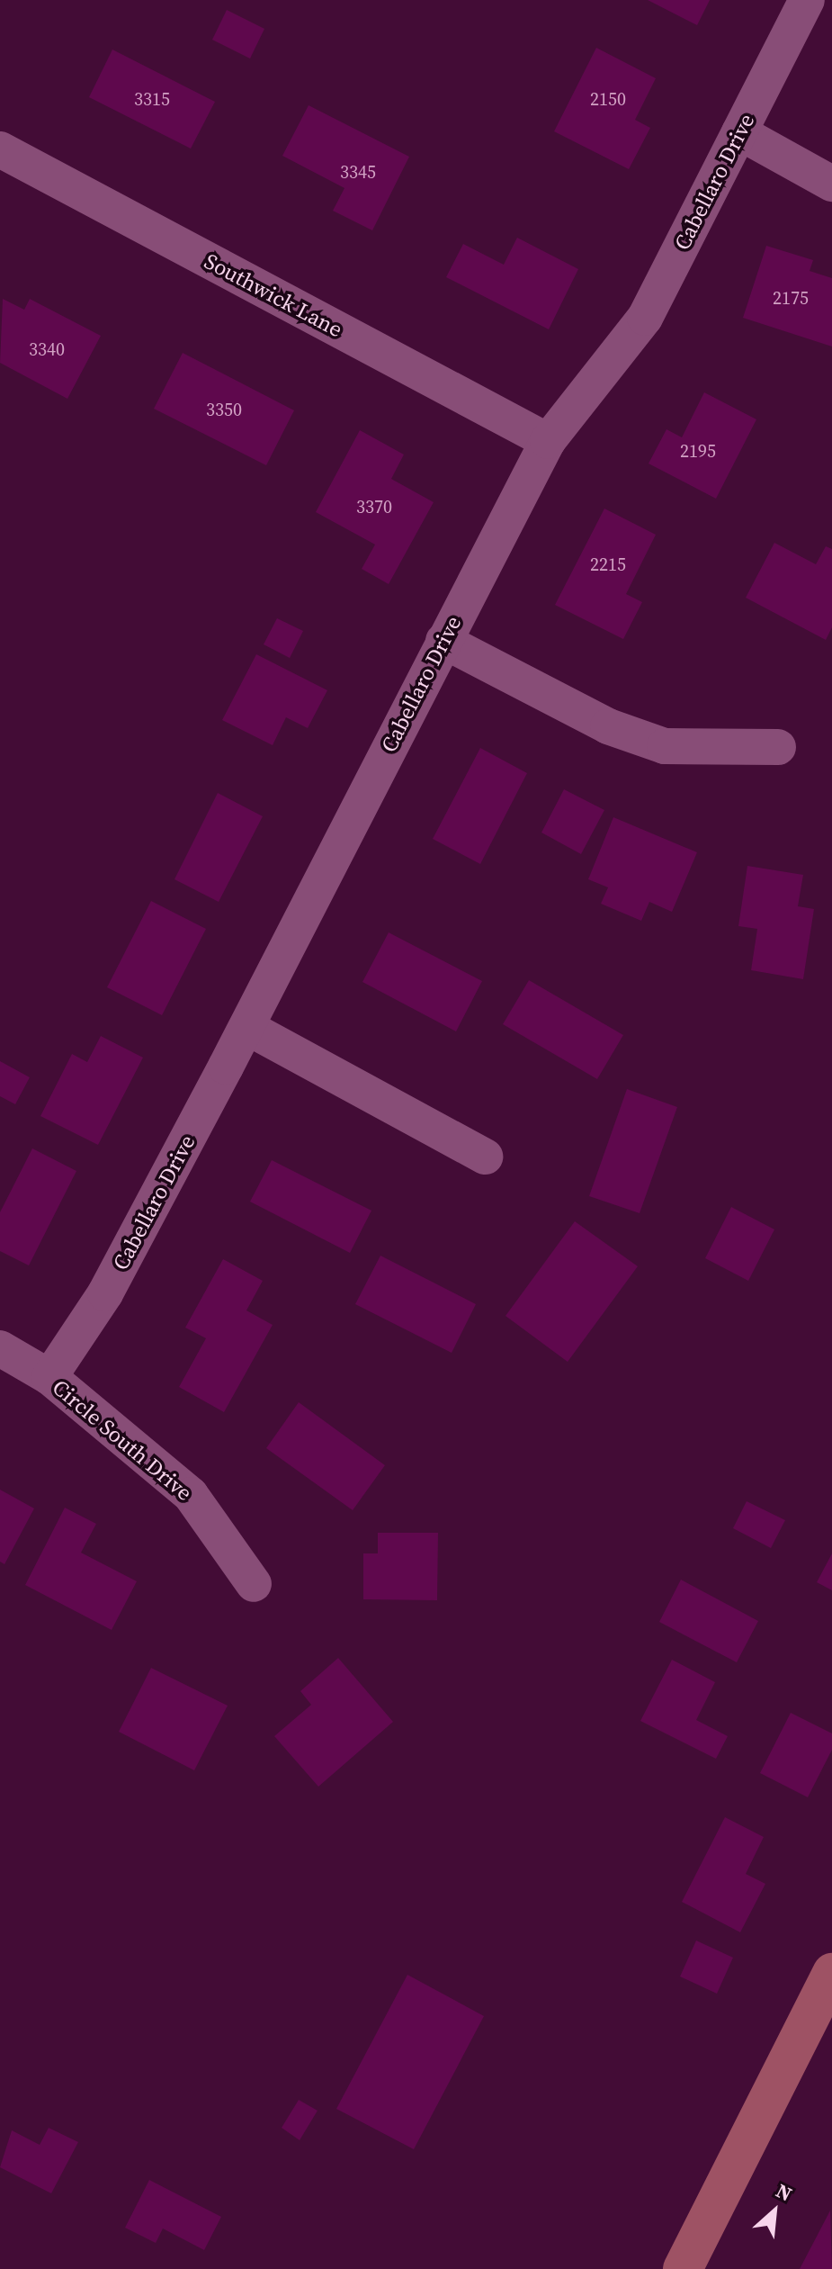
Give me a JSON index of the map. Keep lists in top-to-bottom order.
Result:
{
  "streets": {
    "street": ["Cabellaro Drive", "Southwick Lane", "Circle South Drive"]
  },
  "crossings": [
    ["Cabellaro Drive", "Southwick Lane"],
    ["Cabellaro Drive", "Circle South Drive"]
  ],
  "house_numbers": [
    "3315",
    "2150",
    "3345",
    "2175",
    "3340",
    "3350",
    "2195",
    "3370",
    "2215"
  ],
  "north": "top right"
}
